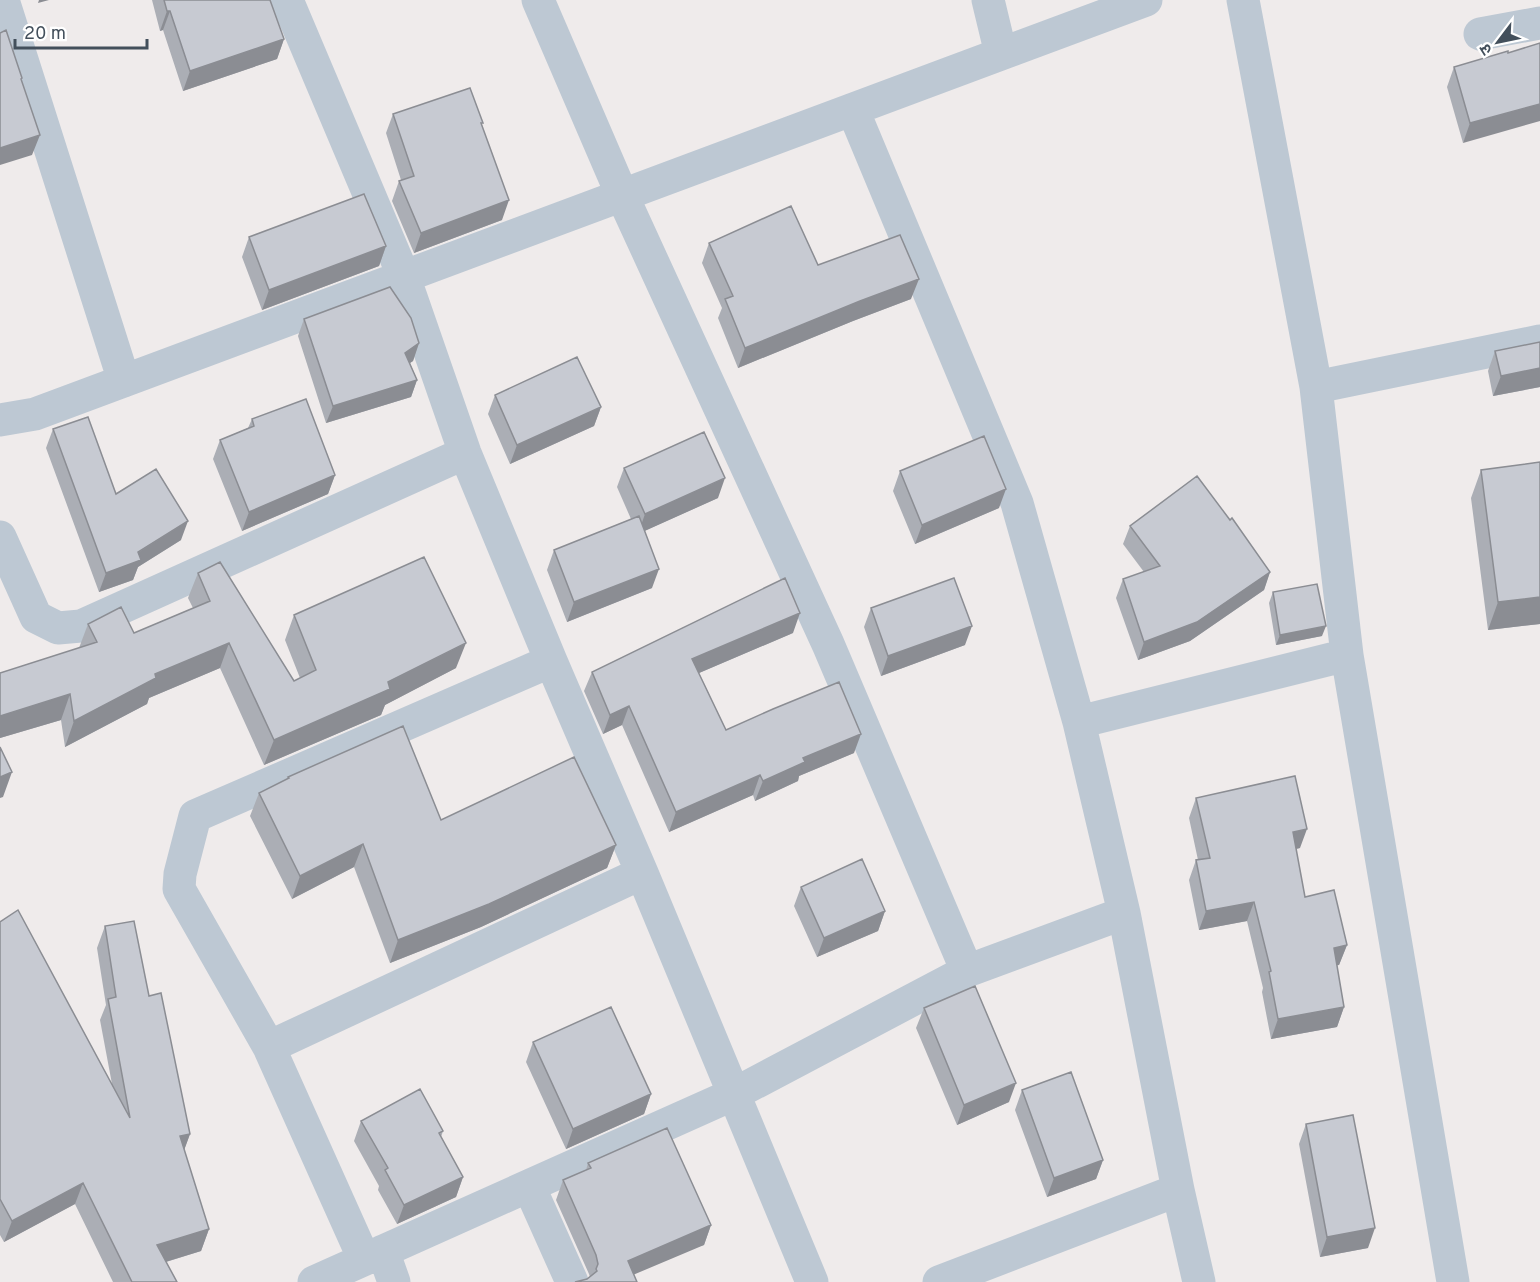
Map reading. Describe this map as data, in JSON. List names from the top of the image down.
{
  "scale_bar": "20 m",
  "north": "bottom left"
}
